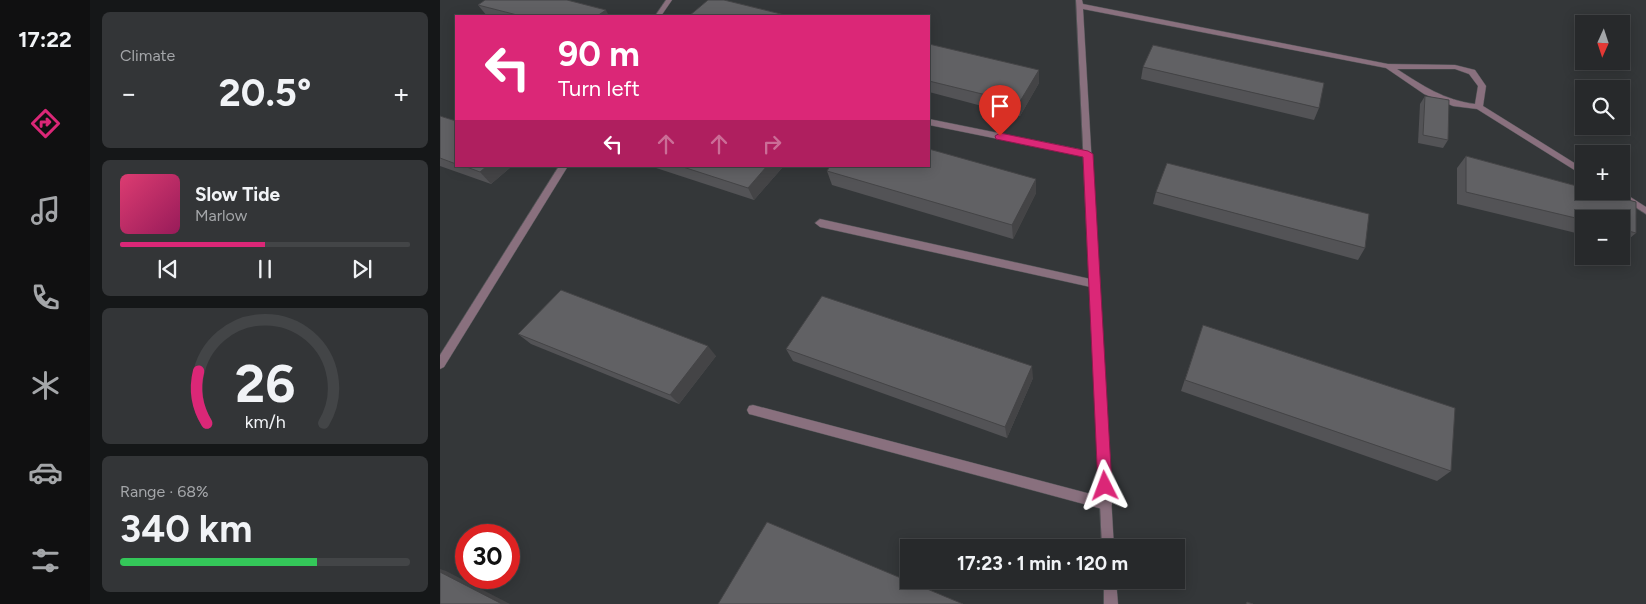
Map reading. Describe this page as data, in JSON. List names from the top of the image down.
{
  "north": "bottom",
  "page": {
    "tabs": "17:22",
    "tile": [
      "Climate",
      ["Range · 68%", "340 km"]
    ],
    "map_buttons": ["+", "−"],
    "turn": ["90 m", "Turn left"],
    "heat": ["−", "20.5°", "+"],
    "song": ["Slow Tide", "Marlow"],
    "limit": "30",
    "trip": "17:23 · 1 min · 120 m",
    "gauge": ["26", "km/h"]
  }
}
